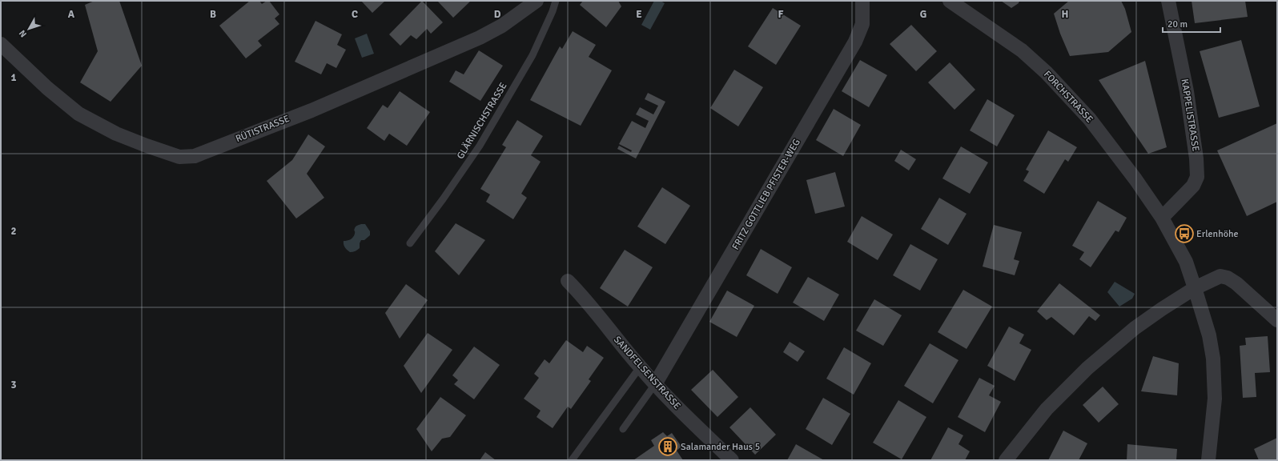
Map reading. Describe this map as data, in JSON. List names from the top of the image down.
{
  "streets": {
    "street": [
      "FORCHSTRASSE",
      "KAPPELISTRASSE",
      "RÜTISTRASSE",
      "FRITZ GOTTLIEB PFISTER-WEG",
      "SANDFELSENSTRASSE"
    ],
    "lane": ["GLÄRNISCHSTRASSE"]
  },
  "crossings": [
    ["FORCHSTRASSE", "KAPPELISTRASSE"],
    ["FRITZ GOTTLIEB PFISTER-WEG", "SANDFELSENSTRASSE"]
  ],
  "places": {
    "bus stop": ["Erlenhöhe"],
    "building": ["Salamander Haus 5"]
  },
  "scale_bar": "20 m",
  "north": "bottom left",
  "grid": {
    "columns": [
      "A",
      "B",
      "C",
      "D",
      "E",
      "F",
      "G",
      "H"
    ],
    "rows": ["1", "2", "3"]
  }
}
